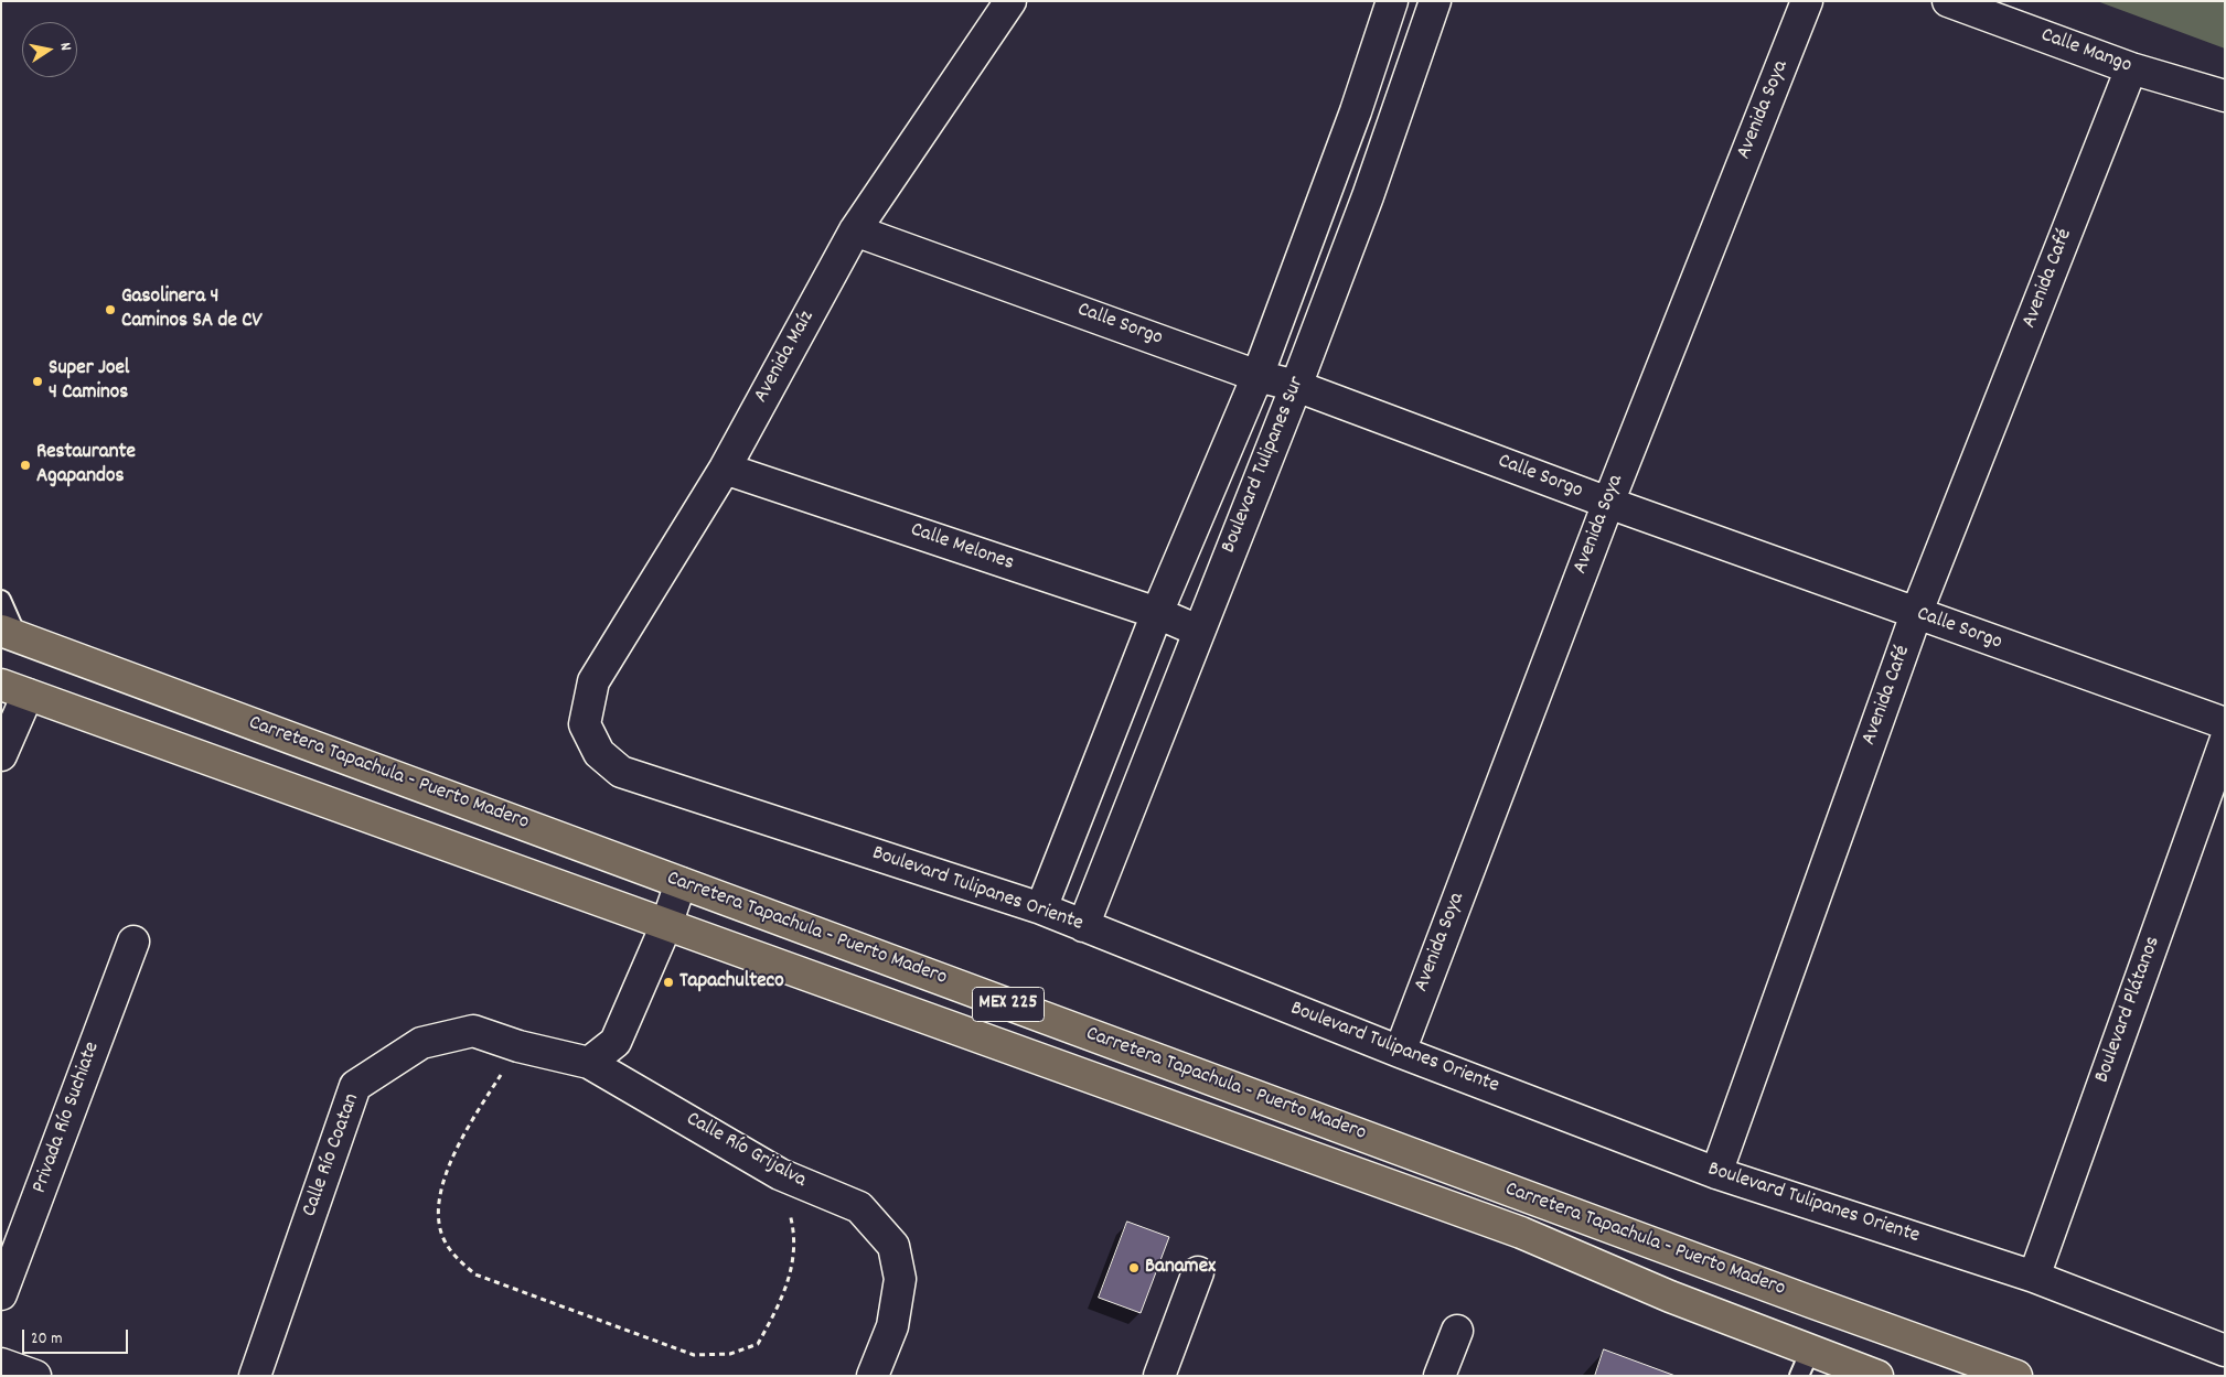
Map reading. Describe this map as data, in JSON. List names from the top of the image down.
{
  "streets": {
    "main road": ["Carretera Tapachula - Puerto Madero", "MEX 225"],
    "street": [
      "Calle Mango",
      "Avenida Soya",
      "Avenida Café",
      "Calle Sorgo",
      "Avenida Maíz",
      "Boulevard Tulipanes Sur",
      "Calle Melones",
      "Boulevard Tulipanes Oriente",
      "Boulevard Plátanos",
      "Privada Río Suchiate",
      "Calle Río Grijalva",
      "Calle Río Coatan"
    ]
  },
  "crossings": [
    ["Calle Mango", "Avenida Café"],
    ["Avenida Soya", "Calle Sorgo"],
    ["Avenida Soya", "Boulevard Tulipanes Oriente"],
    ["Avenida Café", "Calle Sorgo"],
    ["Avenida Café", "Boulevard Tulipanes Oriente"],
    ["Calle Sorgo", "Avenida Maíz"],
    ["Calle Sorgo", "Boulevard Tulipanes Sur"],
    ["Avenida Maíz", "Calle Melones"],
    ["Avenida Maíz", "Boulevard Tulipanes Oriente"],
    ["Boulevard Tulipanes Sur", "Calle Melones"],
    ["Boulevard Tulipanes Sur", "Boulevard Tulipanes Oriente"],
    ["Boulevard Tulipanes Oriente", "Boulevard Plátanos"],
    ["Calle Río Grijalva", "Calle Río Coatan"]
  ],
  "places": [
    "Gasolinera 4 Caminos SA de CV",
    "Super Joel 4 Caminos",
    "Restaurante Agapandos",
    "Tapachulteco",
    "Banamex"
  ],
  "scale_bar": "20 m",
  "north": "right"
}
